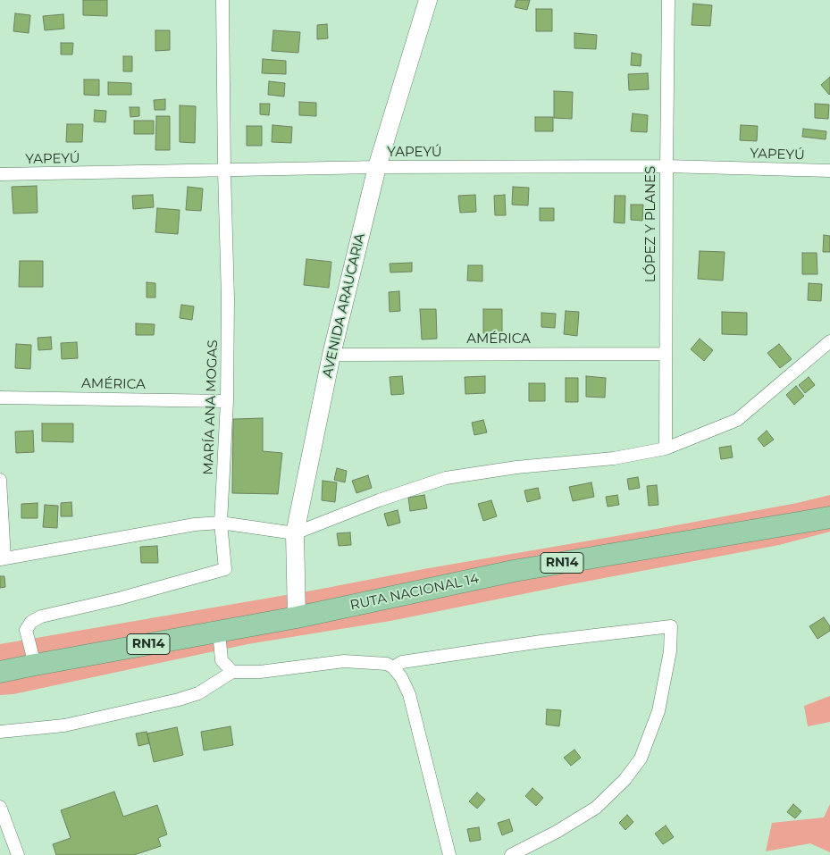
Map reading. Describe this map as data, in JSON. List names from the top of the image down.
{
  "streets": {
    "highway": ["RN14", "RUTA NACIONAL 14"],
    "main road": ["AVENIDA ARAUCARIA"],
    "street": [
      "YAPEYÚ",
      "LÓPEZ Y PLANES",
      "AMÉRICA",
      "MARÍA ANA MOGAS"
    ]
  },
  "crossings": [
    ["YAPEYÚ", "LÓPEZ Y PLANES"],
    ["YAPEYÚ", "AVENIDA ARAUCARIA"],
    ["YAPEYÚ", "MARÍA ANA MOGAS"],
    ["LÓPEZ Y PLANES", "AMÉRICA"],
    ["AVENIDA ARAUCARIA", "AMÉRICA"],
    ["AVENIDA ARAUCARIA", "RUTA NACIONAL 14"],
    ["AMÉRICA", "MARÍA ANA MOGAS"],
    ["MARÍA ANA MOGAS", "RUTA NACIONAL 14"]
  ]
}
